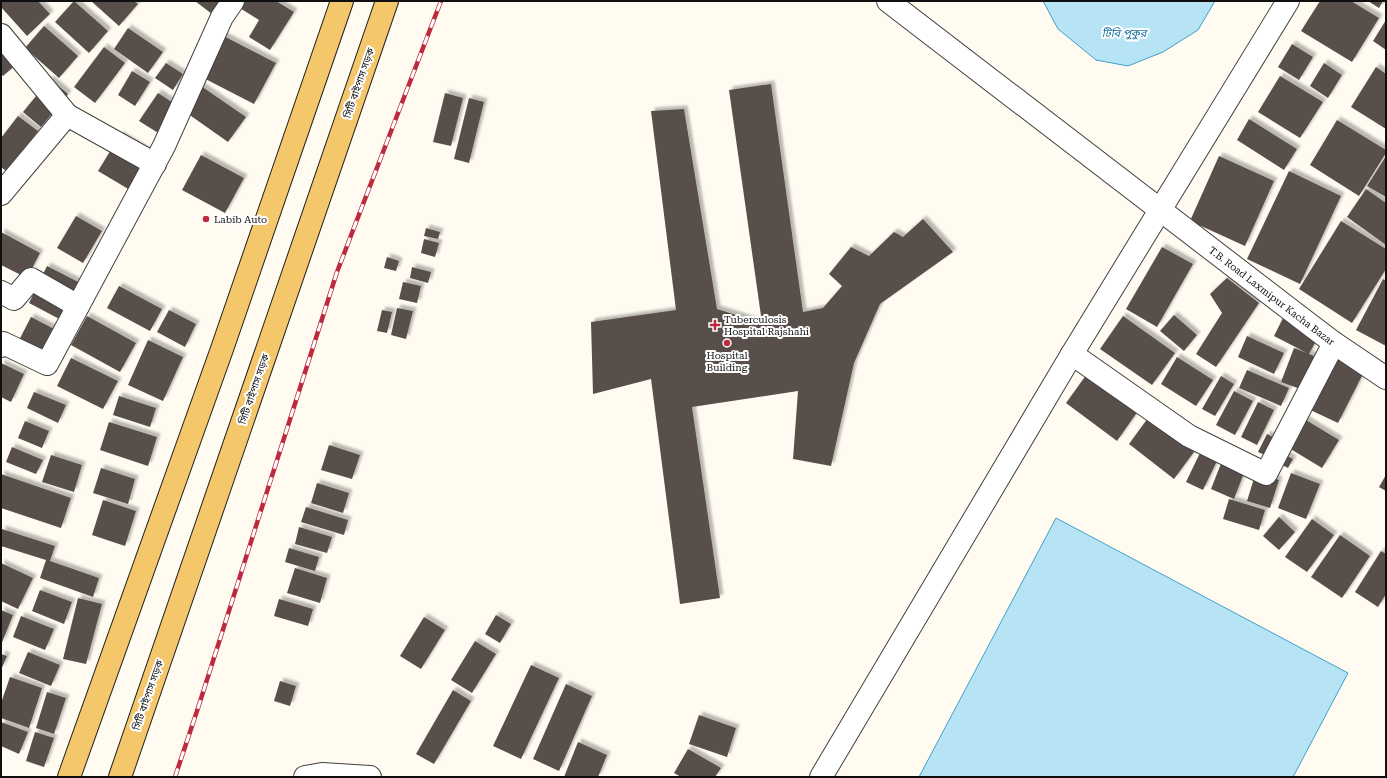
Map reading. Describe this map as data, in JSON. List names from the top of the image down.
{
  "streets": {
    "main road": ["সিটি বাইপাস সড়ক"],
    "street": ["T.B. Road Laxmipur Kacha Bazar"]
  },
  "water": ["টিবি পুকুর"],
  "places": {
    "other": ["Labib Auto", "Hospital Building"],
    "health": ["Tuberculosis Hospital Rajshahi"]
  }
}
